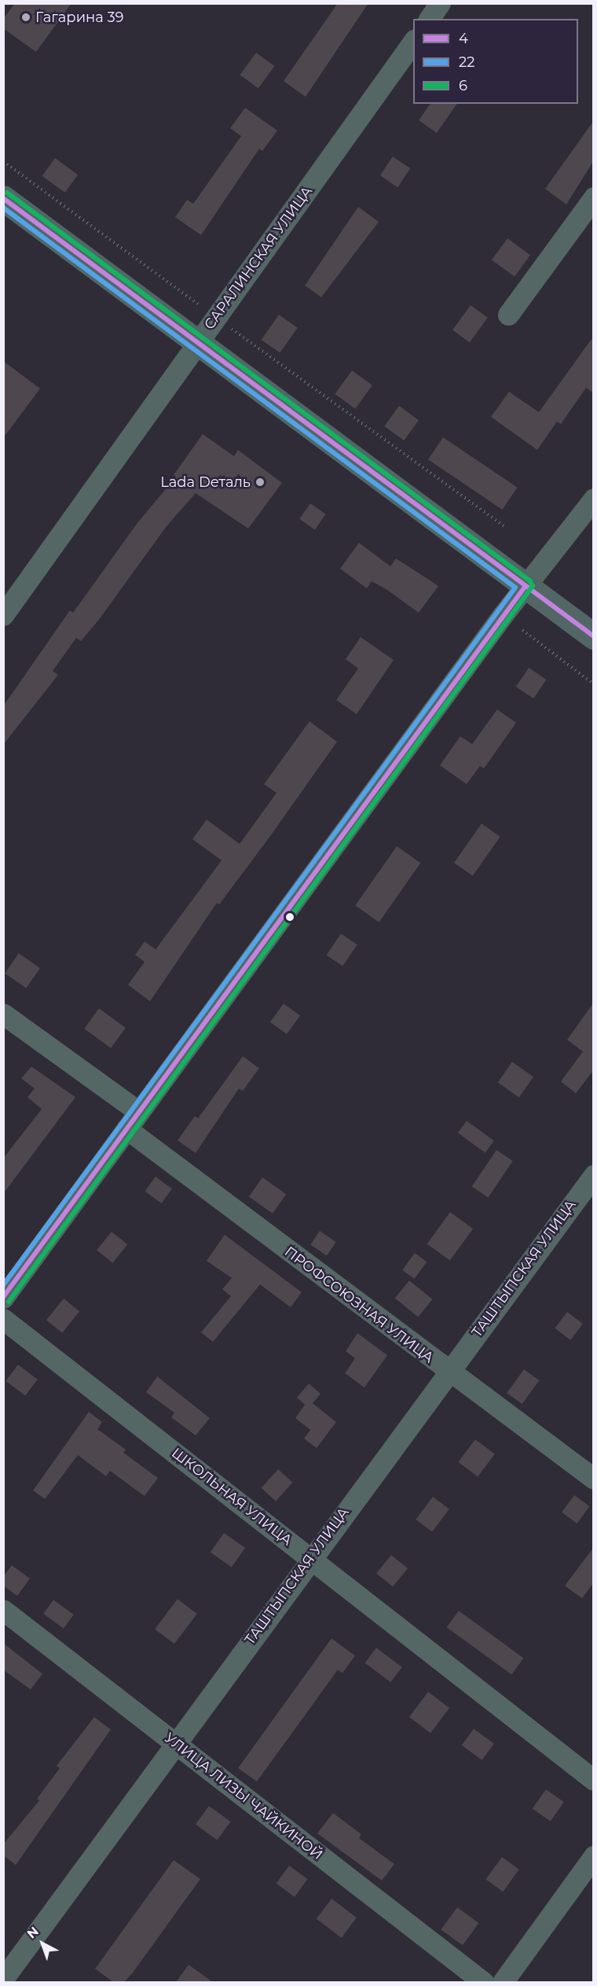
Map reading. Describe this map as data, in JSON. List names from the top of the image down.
{
  "streets": {
    "street": [
      "САРАЛИНСКАЯ УЛИЦА",
      "ТАШТЫПСКАЯ УЛИЦА",
      "ПРОФСОЮЗНАЯ УЛИЦА",
      "ШКОЛЬНАЯ УЛИЦА",
      "УЛИЦА ЛИЗЫ ЧАЙКИНОЙ"
    ]
  },
  "crossings": [
    ["ТАШТЫПСКАЯ УЛИЦА", "ПРОФСОЮЗНАЯ УЛИЦА"],
    ["ТАШТЫПСКАЯ УЛИЦА", "ШКОЛЬНАЯ УЛИЦА"],
    ["ТАШТЫПСКАЯ УЛИЦА", "УЛИЦА ЛИЗЫ ЧАЙКИНОЙ"]
  ],
  "places": ["Гагарина 39", "Lada Dеталь"],
  "lines": ["transit line 6", "transit line 4", "transit line 22"],
  "legend": ["4", "22", "6"],
  "north": "top left"
}
